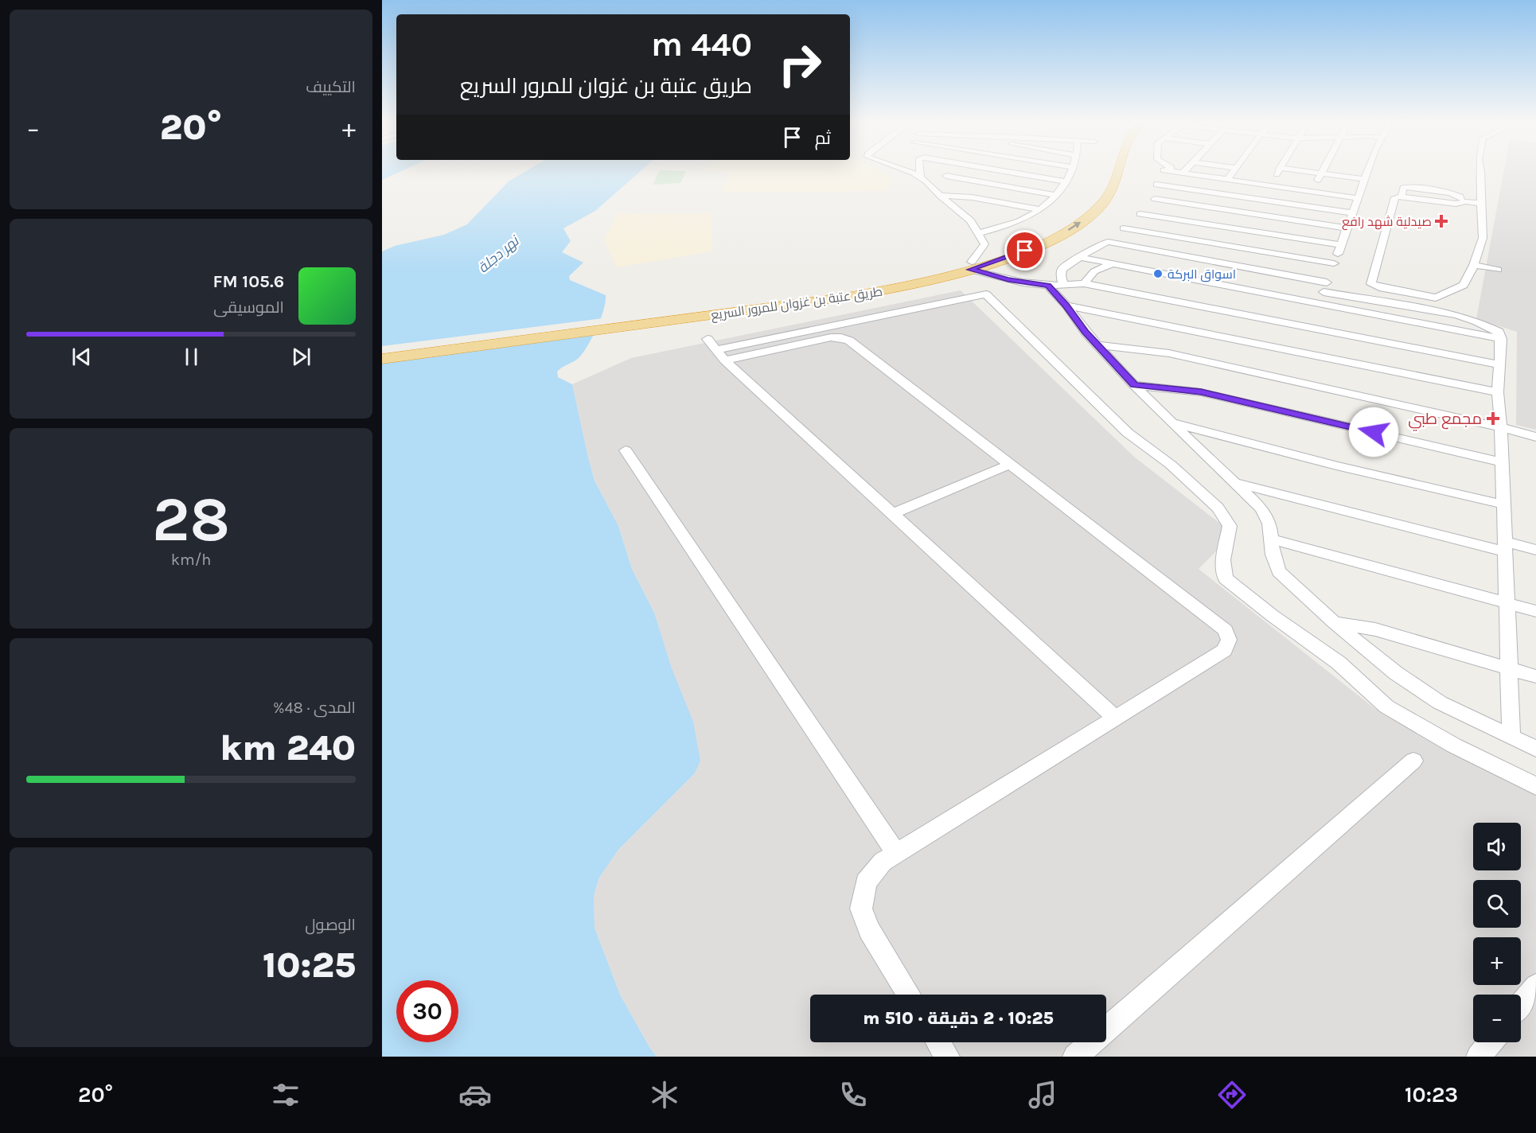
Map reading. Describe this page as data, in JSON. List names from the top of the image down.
{
  "streets": {
    "highway": ["طريق عتبة بن غزوان للمرور السريع"]
  },
  "water": ["نهر دجلة"],
  "places": {
    "health": ["صيدلية شهد رافع", "مجمع طبي"],
    "other": ["اسواق البركة"]
  },
  "page": {
    "tile": [
      "التكييف",
      ["28", "km/h"],
      ["المدى · 48%", "240 km"],
      ["الوصول", "10:25"]
    ],
    "turn": ["440 m", "طريق عتبة بن غزوان للمرور السريع"],
    "heat": ["−", "20°", "+"],
    "then": "ثم",
    "song": ["105.6 FM", "الموسيقى"],
    "map_buttons": ["+", "−"],
    "limit": "30",
    "trip": "10:25 · 2 دقيقة · 510 m",
    "tabs": ["10:23", "20°"]
  }
}
